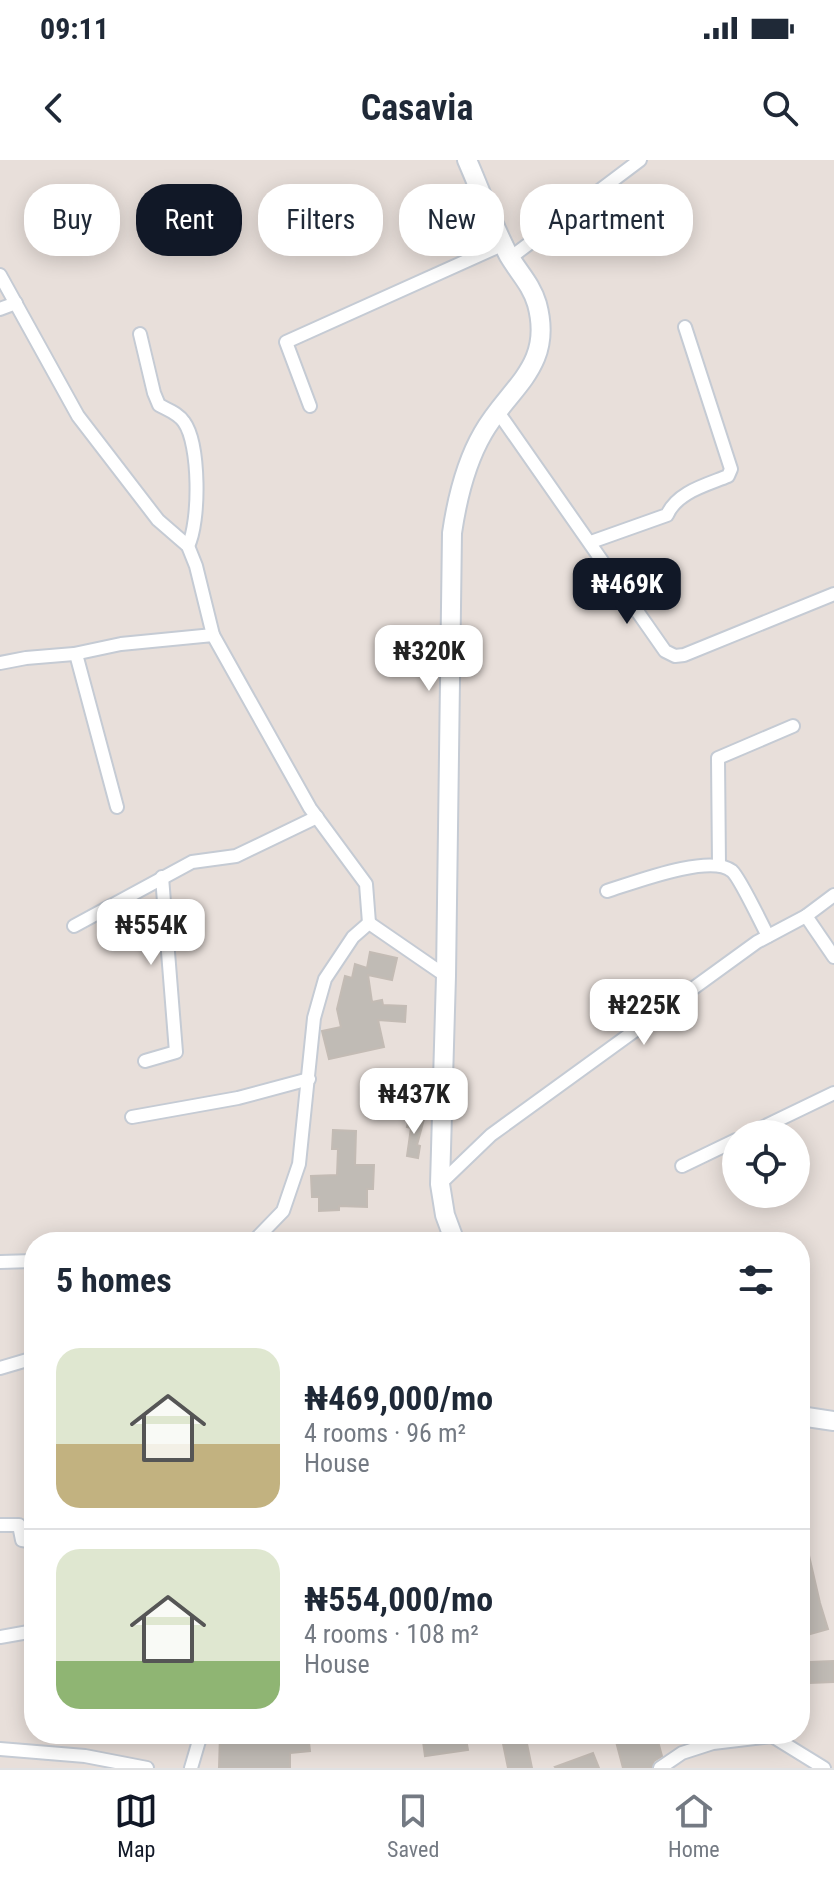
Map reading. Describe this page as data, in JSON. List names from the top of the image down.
{
  "page": {
    "status": "09:11",
    "header": "Casavia",
    "chip": [
      "Buy",
      "Rent",
      "Filters",
      "New",
      "Apartment"
    ],
    "price": [
      "₦469K",
      "₦320K",
      "₦554K",
      "₦225K",
      "₦437K"
    ],
    "heading": "5 homes",
    "list": [
      {
        "name": "₦469,000/mo",
        "note": "4 rooms · 96 m² · House"
      },
      {
        "name": "₦554,000/mo",
        "note": "4 rooms · 108 m² · House"
      }
    ],
    "tabs": ["Map", "Saved", "Home"]
  }
}
